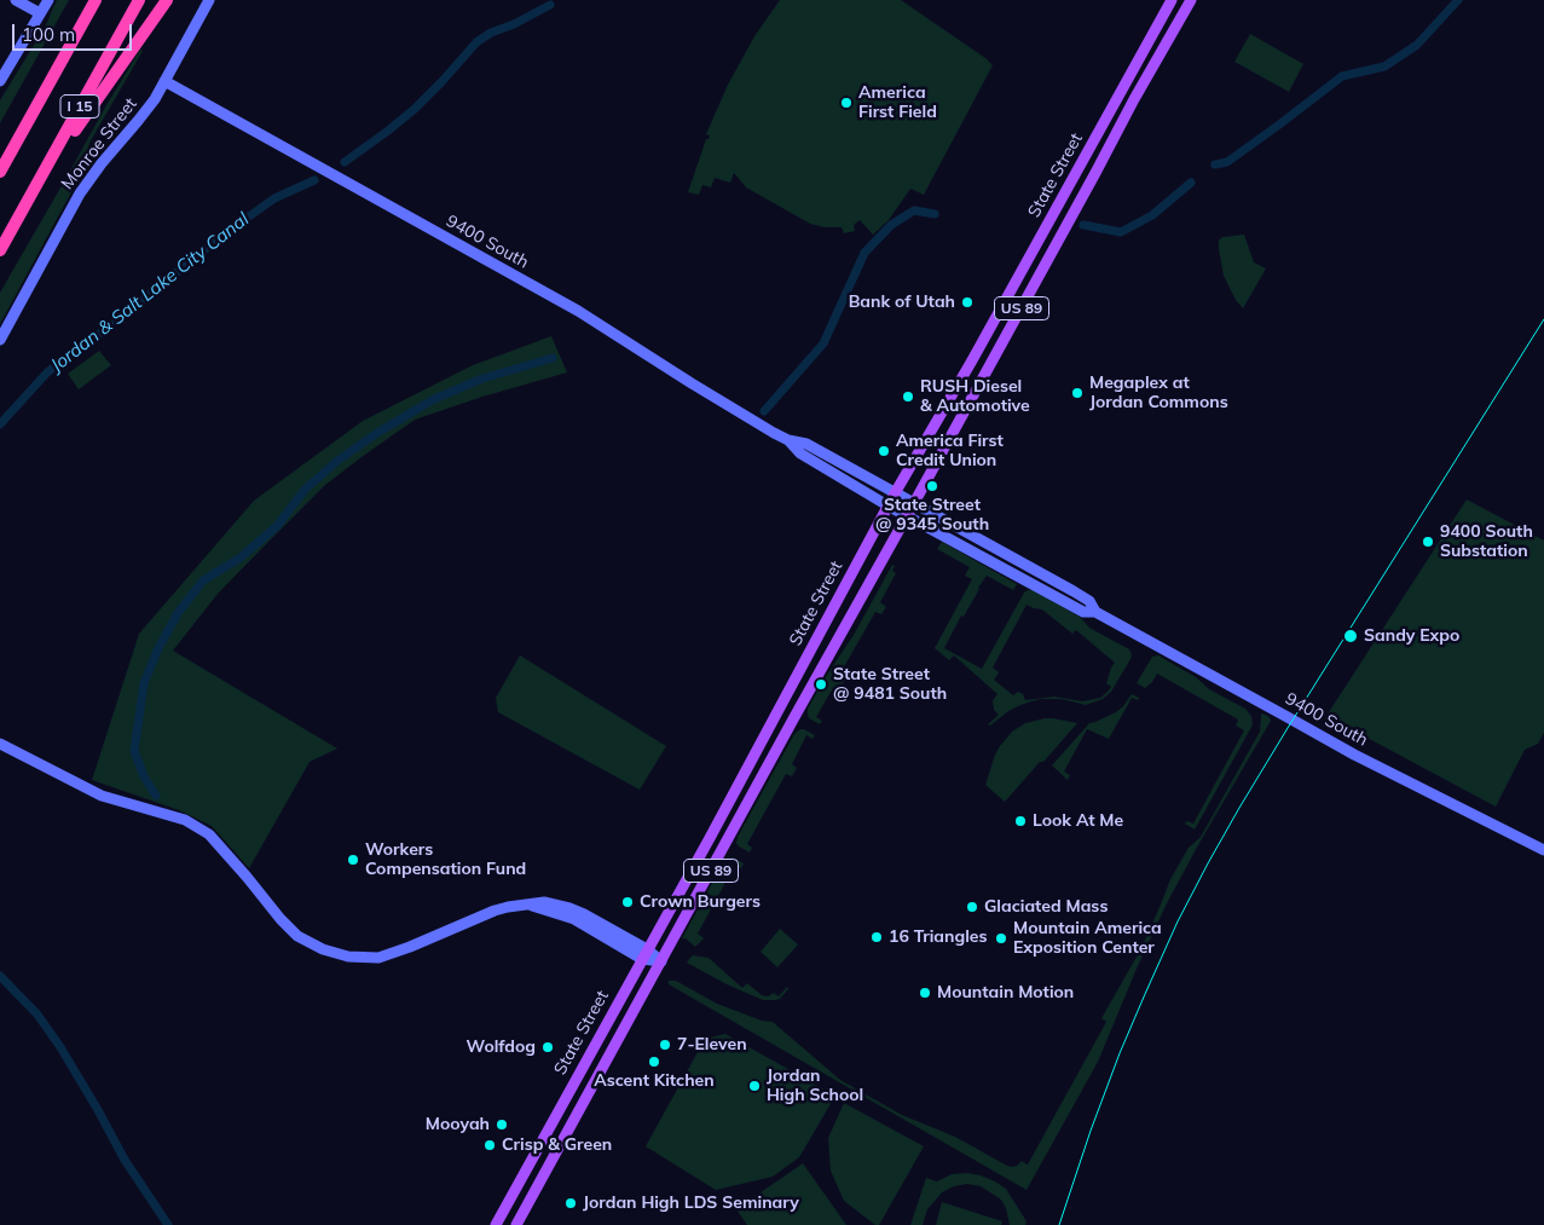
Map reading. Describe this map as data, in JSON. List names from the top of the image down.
{
  "streets": {
    "highway": ["I 15"],
    "main road": ["State Street", "US 89"],
    "street": ["Monroe Street", "9400 South"]
  },
  "crossings": [
    ["Monroe Street", "9400 South"],
    ["State Street", "9400 South"]
  ],
  "water": ["Jordan & Salt Lake City Canal"],
  "places": [
    "America First Field",
    "Bank of Utah",
    "Megaplex at Jordan Commons",
    "RUSH Diesel & Automotive",
    "America First Credit Union",
    "State Street @ 9345 South",
    "9400 South Substation",
    "Sandy Expo",
    "State Street @ 9481 South",
    "Look At Me",
    "Workers Compensation Fund",
    "Crown Burgers",
    "Glaciated Mass",
    "16 Triangles",
    "Mountain America Exposition Center",
    "Mountain Motion",
    "7-Eleven",
    "Wolfdog",
    "Ascent Kitchen",
    "Jordan High School",
    "Mooyah",
    "Crisp & Green",
    "Jordan High LDS Seminary"
  ],
  "scale_bar": "100 m"
}
